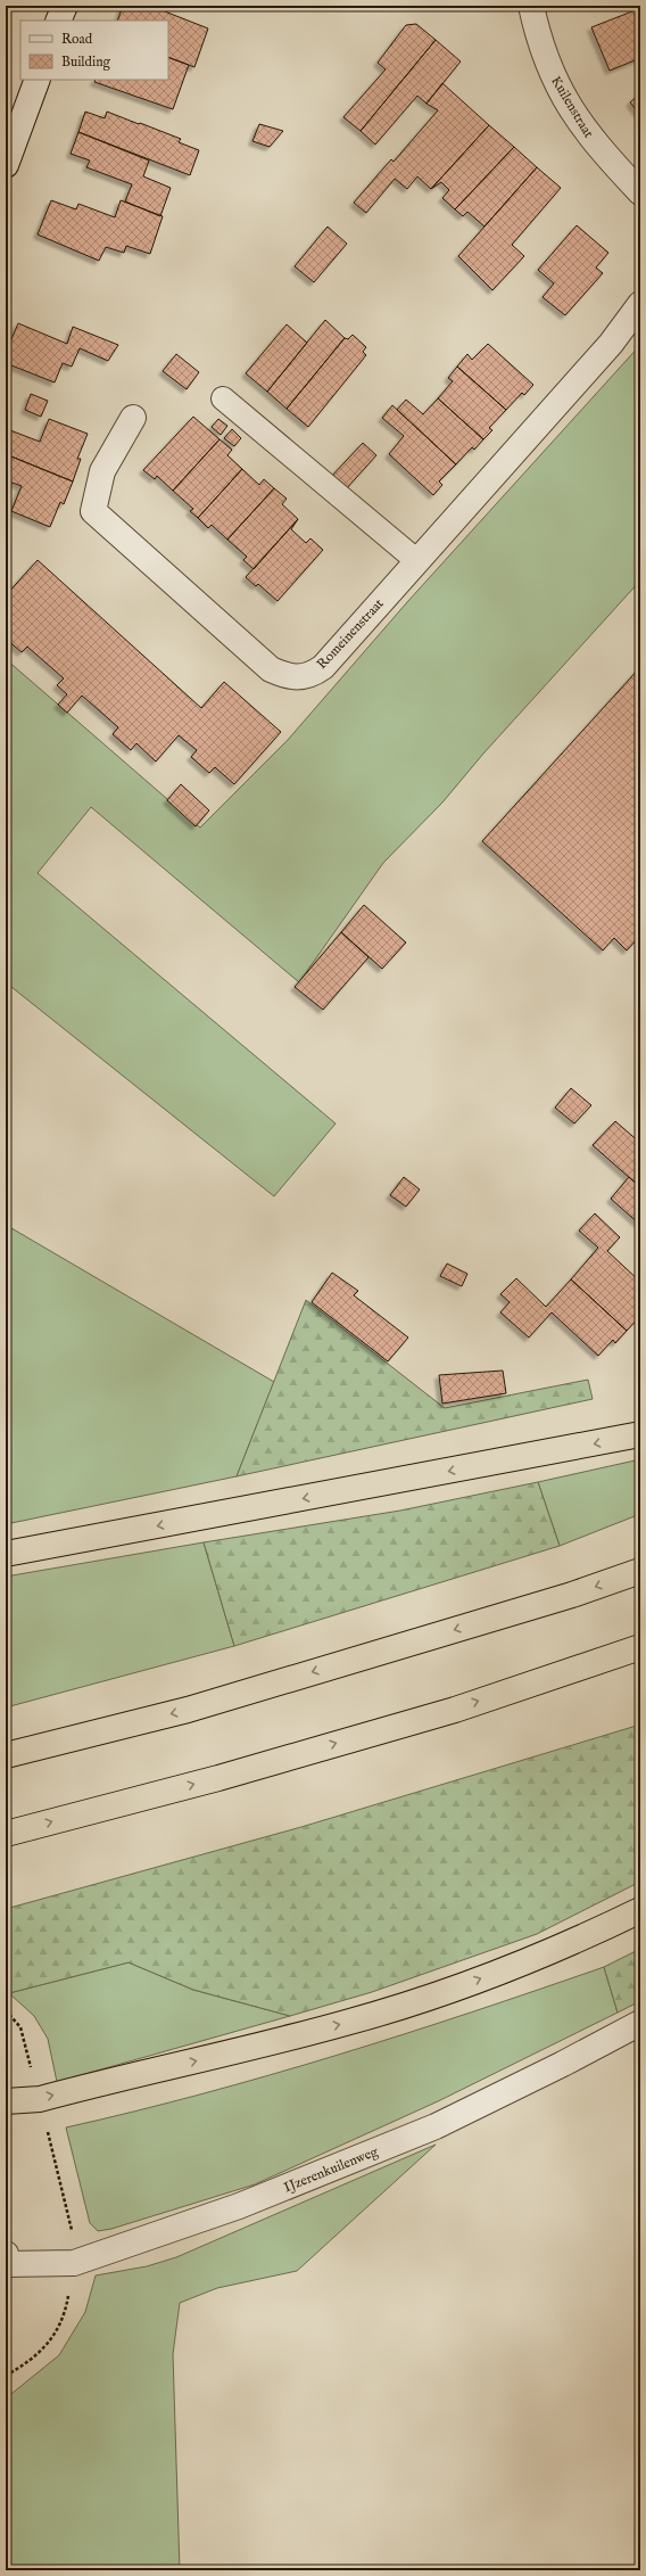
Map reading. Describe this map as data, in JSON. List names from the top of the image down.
{
  "streets": {
    "street": ["Kuilenstraat", "Romeinenstraat", "IJzerenkuilenweg"]
  },
  "legend": ["Road", "Building"]
}
